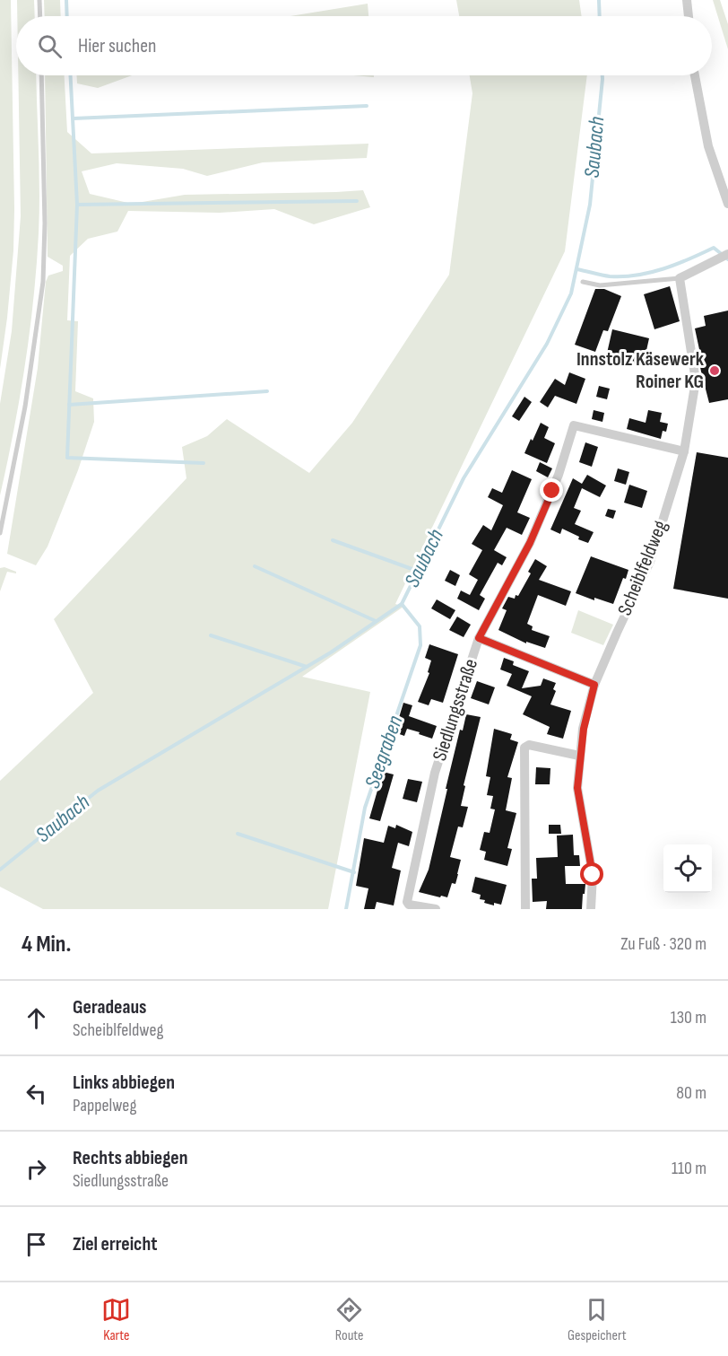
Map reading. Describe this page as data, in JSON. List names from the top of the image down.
{
  "streets": {
    "street": ["Scheiblfeldweg", "Siedlungsstraße"]
  },
  "crossings": [
    ["Scheiblfeldweg", "Siedlungsstraße"]
  ],
  "water": ["Saubach", "Seegraben"],
  "places": ["Innstolz Käsewerk Roiner KG"],
  "page": {
    "search": "Hier suchen",
    "heading": ["4 Min.", "Zu Fuß · 320 m"],
    "list": [
      ["Geradeaus", "Scheiblfeldweg", "130 m"],
      ["Links abbiegen", "Pappelweg", "80 m"],
      ["Rechts abbiegen", "Siedlungsstraße", "110 m"],
      "Ziel erreicht"
    ],
    "nav": ["Karte", "Route", "Gespeichert"]
  }
}
